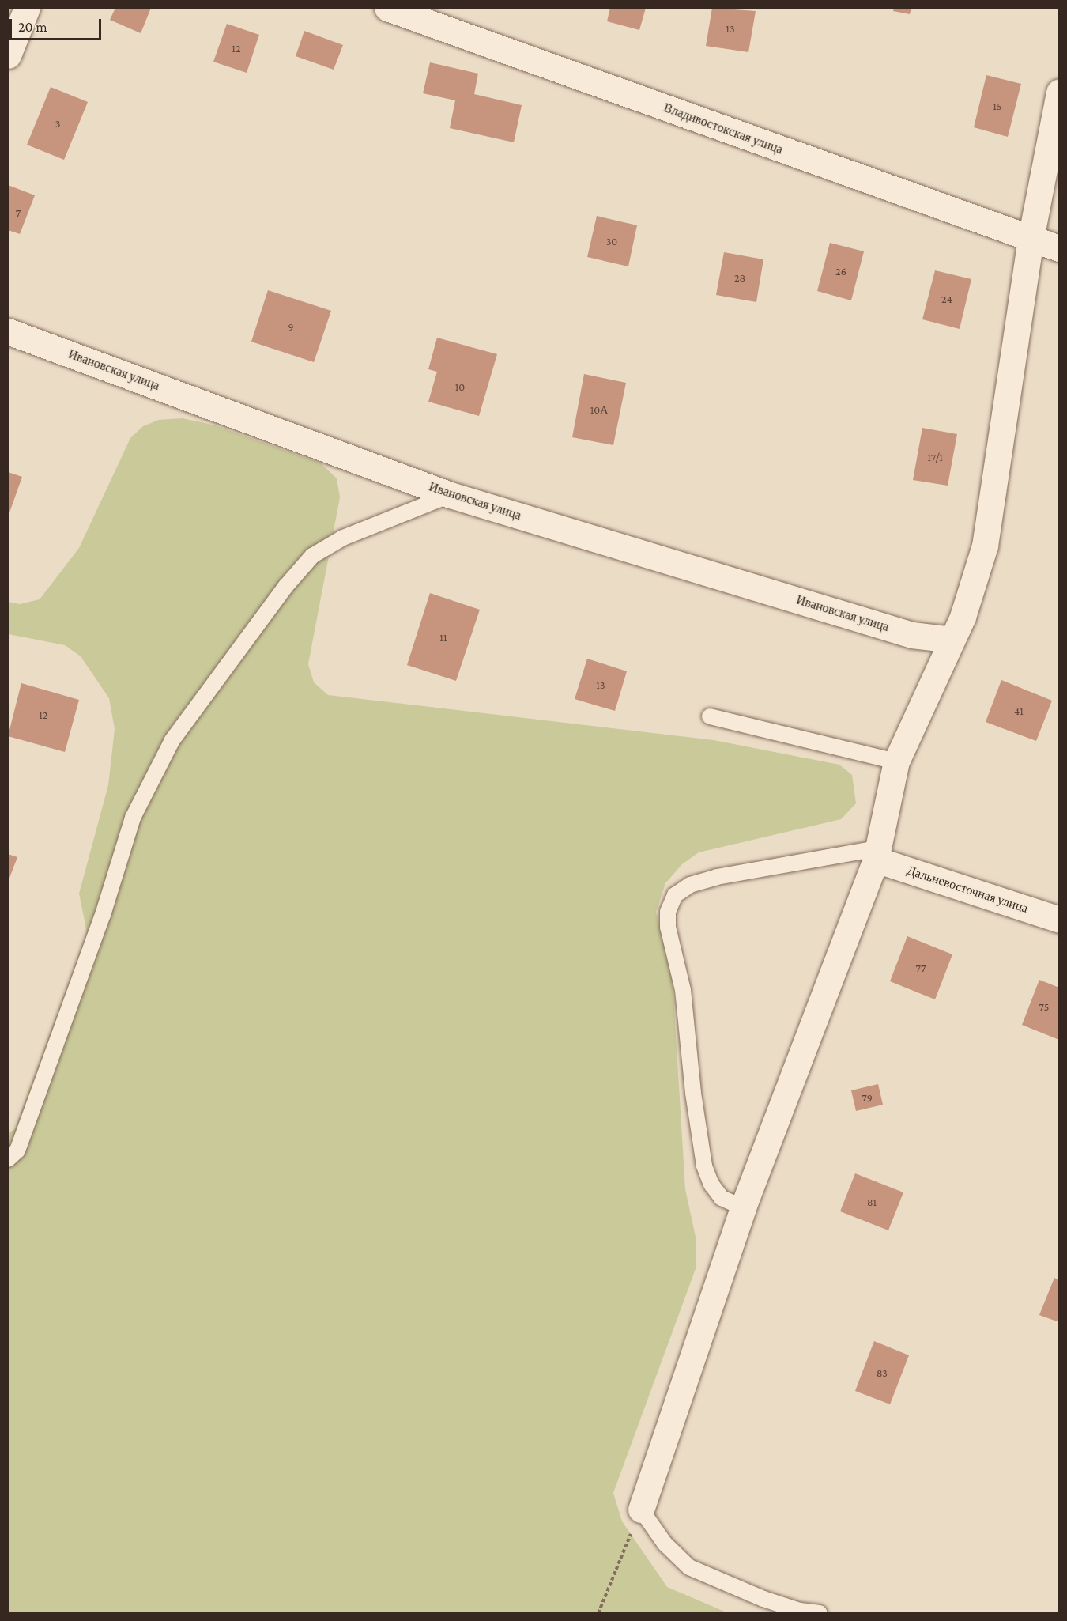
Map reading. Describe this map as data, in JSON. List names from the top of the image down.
{
  "streets": {
    "street": ["Владивостокская улица", "Ивановская улица", "Дальневосточная улица"]
  },
  "house_numbers": [
    "13",
    "12",
    "15",
    "3",
    "7",
    "30",
    "26",
    "28",
    "24",
    "9",
    "10",
    "10А",
    "17/1",
    "11",
    "13",
    "41",
    "12",
    "77",
    "75",
    "79",
    "81",
    "83"
  ],
  "scale_bar": "20 m"
}
